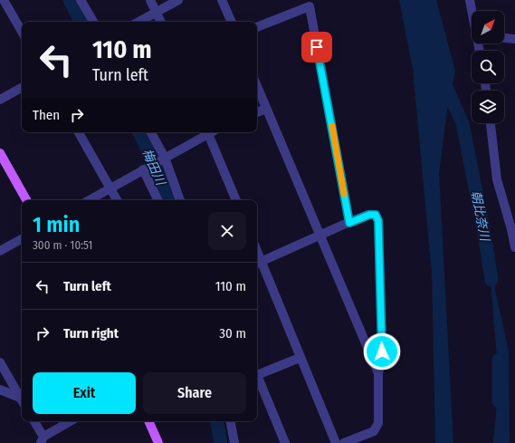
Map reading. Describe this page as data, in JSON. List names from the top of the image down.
{
  "water": ["梅田川", "朝比奈川"],
  "north": "top right",
  "page": {
    "turn": ["110 m", "Turn left"],
    "then": "Then",
    "heading": ["1 min", "300 m · 10:51"],
    "list": [
      {
        "name": "Turn left",
        "value": "110 m"
      },
      {
        "name": "Turn right",
        "value": "30 m"
      }
    ],
    "buttons": ["Exit", "Share"]
  }
}
